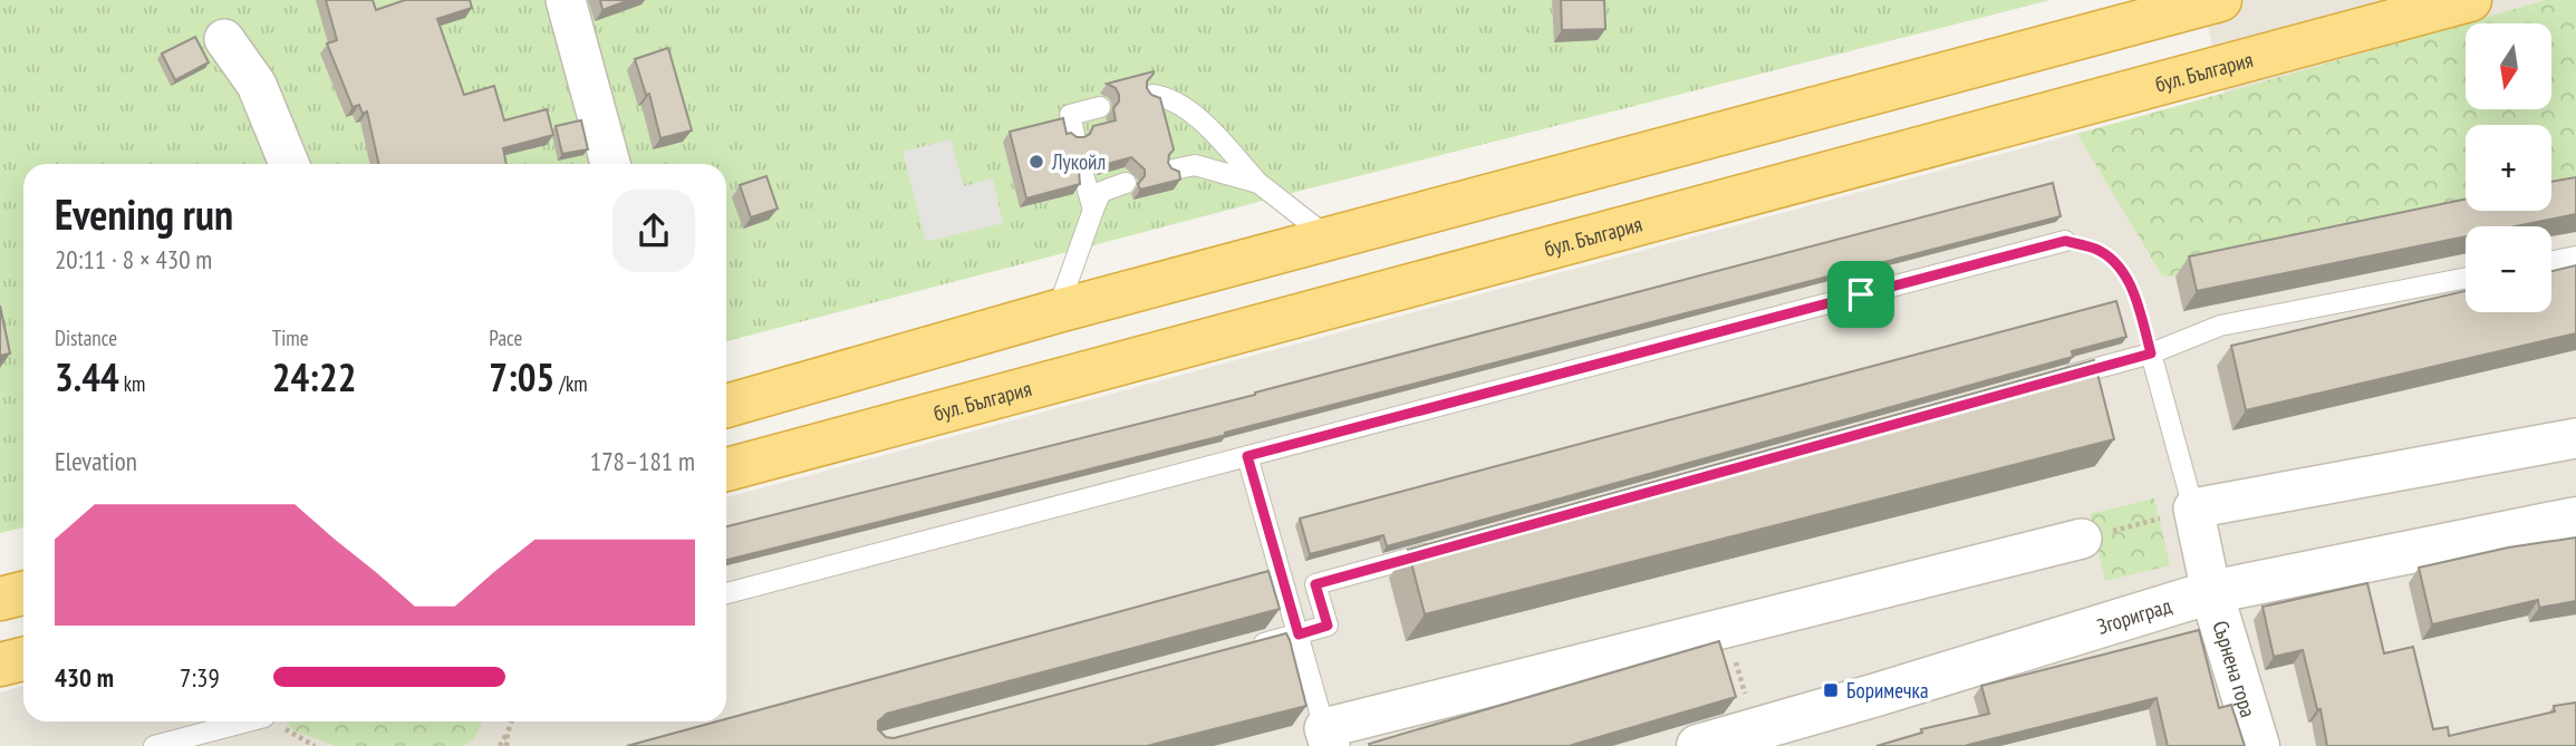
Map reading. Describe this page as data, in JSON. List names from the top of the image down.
{
  "streets": {
    "highway": ["бул. България"],
    "street": ["Згориград", "Сърнена гора"]
  },
  "crossings": [
    ["Згориград", "Сърнена гора"]
  ],
  "places": {
    "other": ["Лукойл"],
    "transit": ["Боримечка"]
  },
  "north": "bottom",
  "page": {
    "map_buttons": ["+", "−"],
    "heading": ["Evening run", "20:11 · 8 × 430 m"],
    "stats": [
      ["Distance", "3.44 km"],
      ["Time", "24:22"],
      ["Pace", "7:05 /km"]
    ],
    "chart": ["Elevation", "178–181 m"],
    "list": [
      {
        "name": "430 m",
        "note": "7:39"
      }
    ]
  }
}
